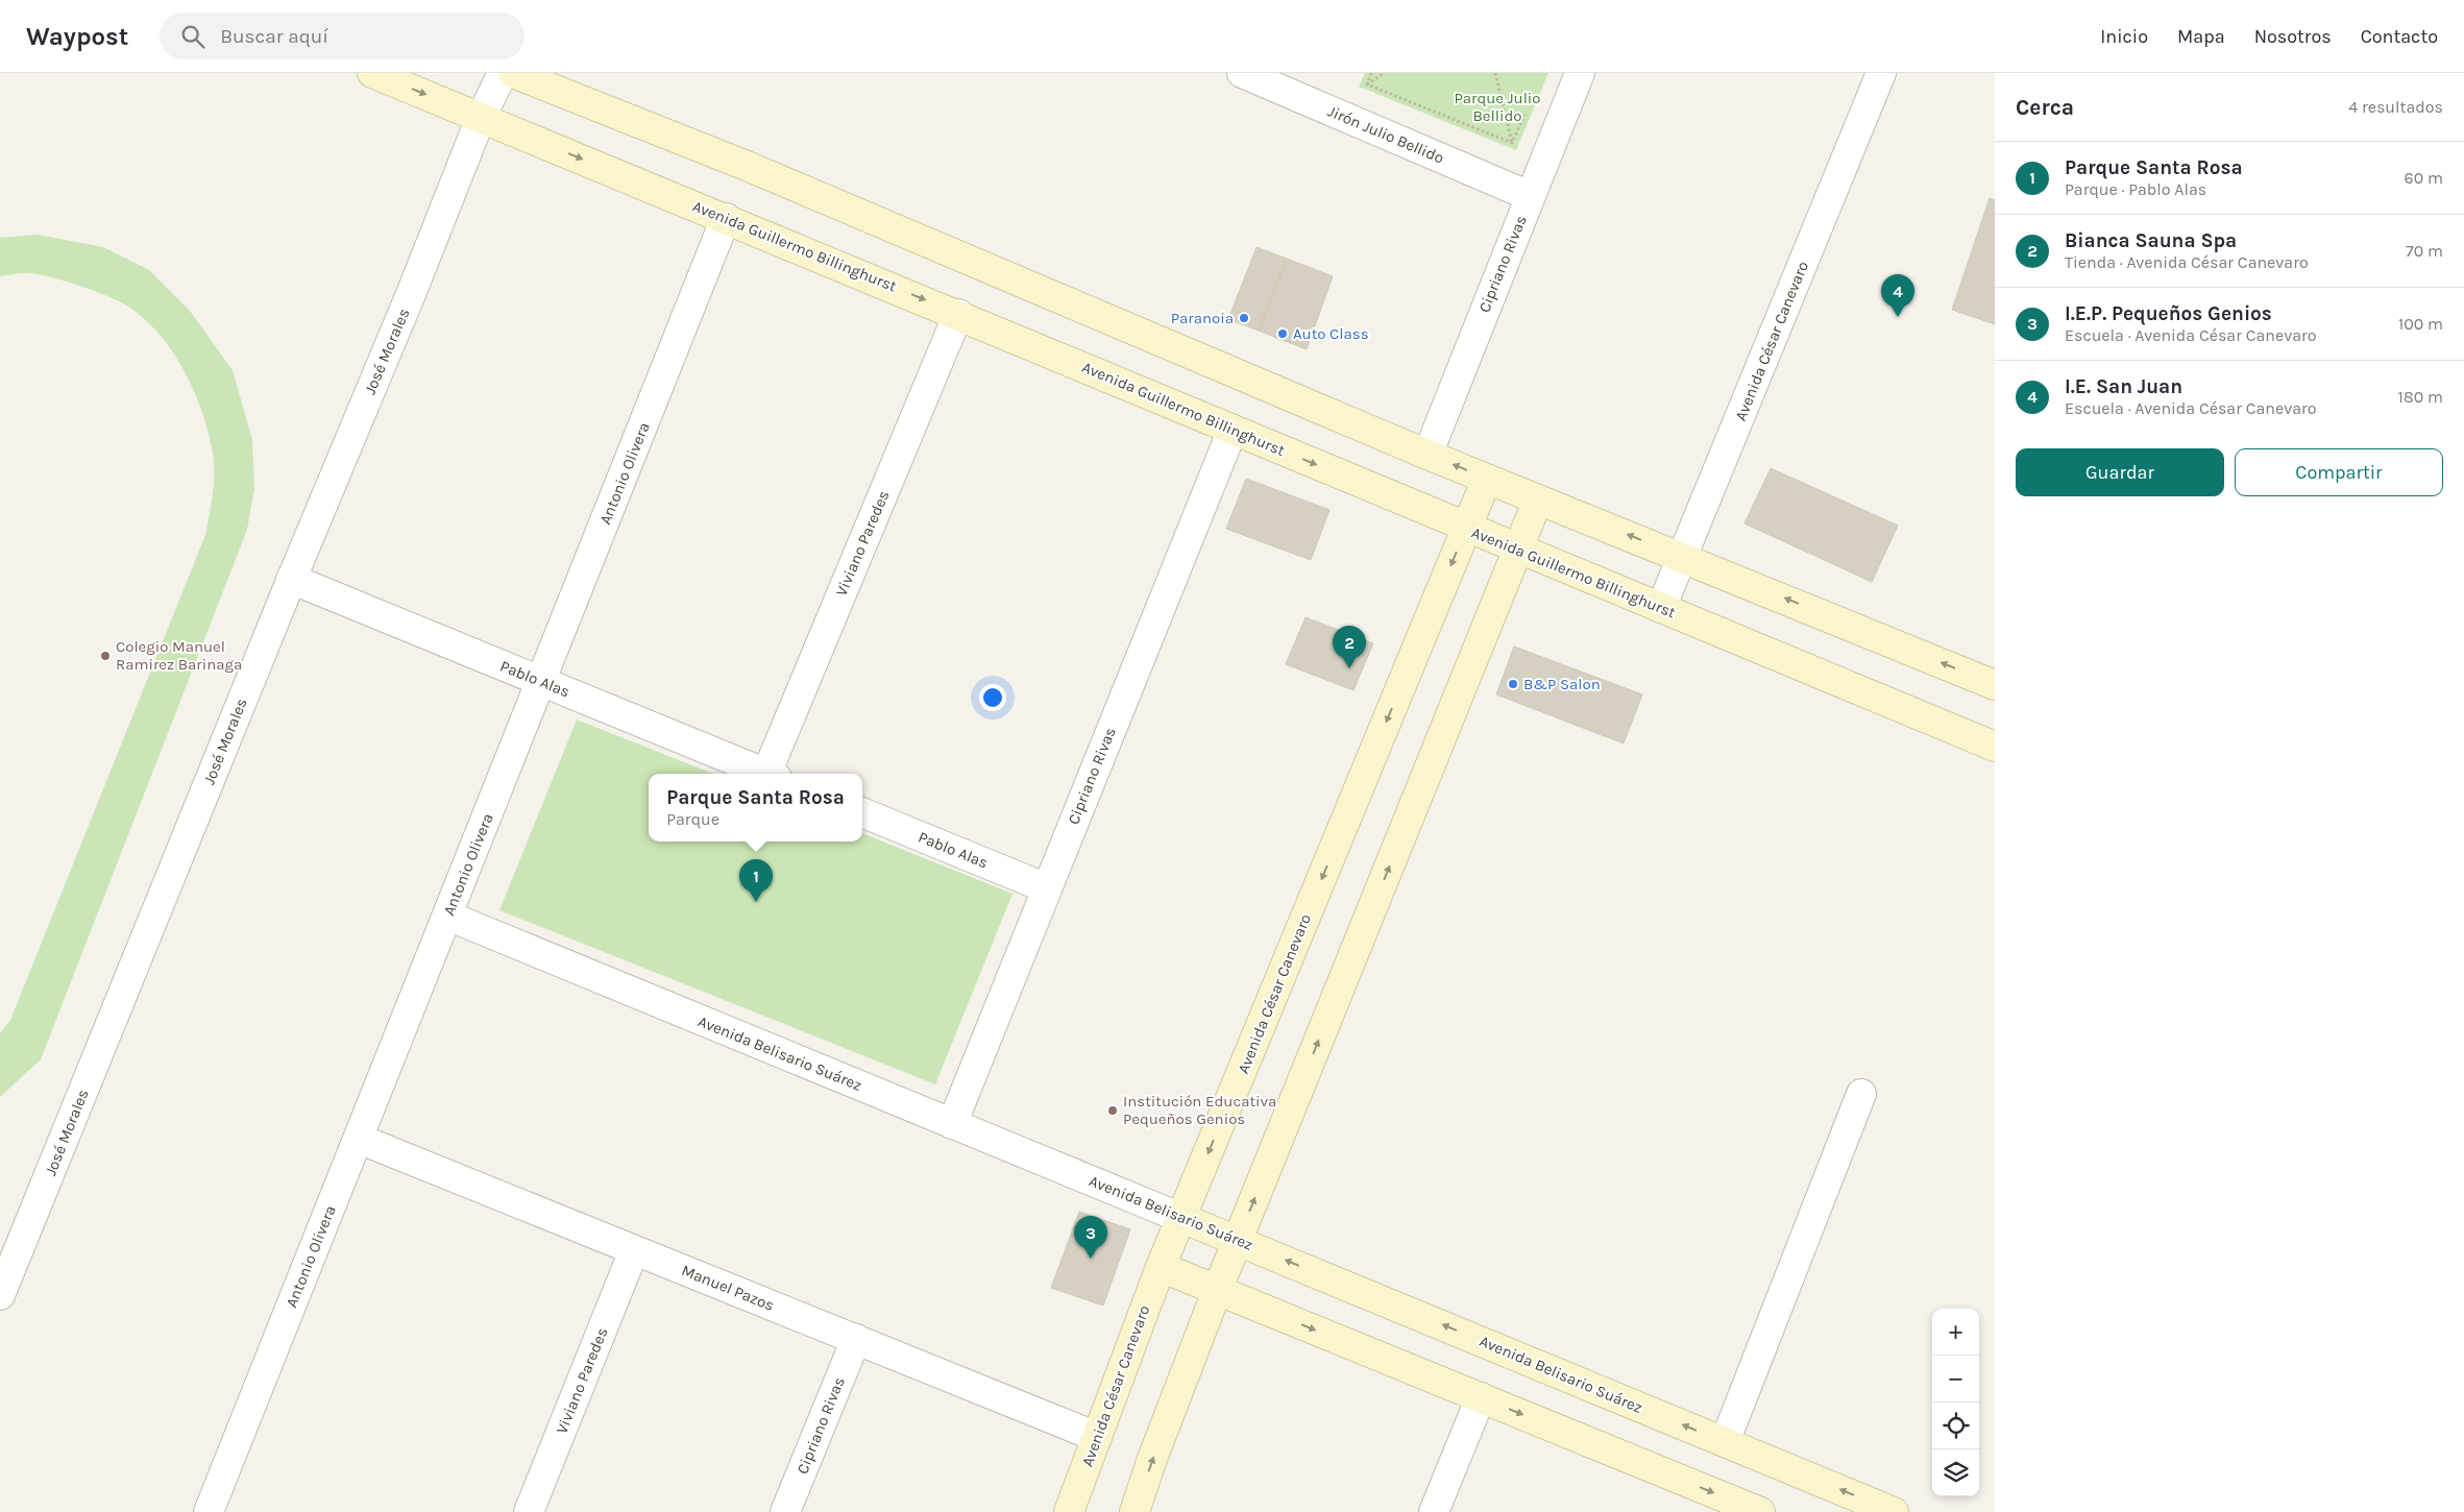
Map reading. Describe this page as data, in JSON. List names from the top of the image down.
{
  "streets": {
    "main road": ["Avenida Guillermo Billinghurst", "Avenida César Canevaro", "Avenida Belisario Suárez"],
    "street": [
      "Jirón Julio Bellido",
      "Cipriano Rivas",
      "José Morales",
      "Antonio Olivera",
      "Viviano Paredes",
      "Pablo Alas",
      "Manuel Pazos"
    ]
  },
  "crossings": [
    ["Jirón Julio Bellido", "Cipriano Rivas"],
    ["Avenida Guillermo Billinghurst", "Cipriano Rivas"],
    ["Avenida Guillermo Billinghurst", "Avenida César Canevaro"],
    ["Avenida Guillermo Billinghurst", "José Morales"],
    ["Avenida Guillermo Billinghurst", "Antonio Olivera"],
    ["Avenida Guillermo Billinghurst", "Viviano Paredes"],
    ["Cipriano Rivas", "Pablo Alas"],
    ["Cipriano Rivas", "Avenida Belisario Suárez"],
    ["Cipriano Rivas", "Manuel Pazos"],
    ["Avenida César Canevaro", "Avenida Belisario Suárez"],
    ["Avenida César Canevaro", "Manuel Pazos"],
    ["José Morales", "Pablo Alas"],
    ["Antonio Olivera", "Pablo Alas"],
    ["Antonio Olivera", "Avenida Belisario Suárez"],
    ["Antonio Olivera", "Manuel Pazos"],
    ["Viviano Paredes", "Manuel Pazos"]
  ],
  "one_way": ["Avenida César Canevaro", "Avenida Belisario Suárez"],
  "parks": ["Parque Julio Bellido"],
  "places": [
    "Paranoia",
    "Auto Class",
    "Colegio Manuel Ramirez Barinaga",
    "B&P Salon",
    "Institución Educativa Pequeños Genios"
  ],
  "page": {
    "header": "Waypost",
    "search": "Buscar aquí",
    "nav": [
      "Inicio",
      "Mapa",
      "Nosotros",
      "Contacto"
    ],
    "heading": ["Cerca", "4 resultados"],
    "list": [
      {
        "mark": "1",
        "name": "Parque Santa Rosa",
        "note": "Parque · Pablo Alas",
        "value": "60 m"
      },
      {
        "mark": "2",
        "name": "Bianca Sauna Spa",
        "note": "Tienda · Avenida César Canevaro",
        "value": "70 m"
      },
      {
        "mark": "3",
        "name": "I.E.P. Pequeños Genios",
        "note": "Escuela · Avenida César Canevaro",
        "value": "100 m"
      },
      {
        "mark": "4",
        "name": "I.E. San Juan",
        "note": "Escuela · Avenida César Canevaro",
        "value": "180 m"
      }
    ],
    "pins": [
      "4",
      "2",
      "1",
      "3"
    ],
    "buttons": ["Guardar", "Compartir"],
    "popup": ["Parque Santa Rosa", "Parque"],
    "map_buttons": ["+", "−"]
  }
}
